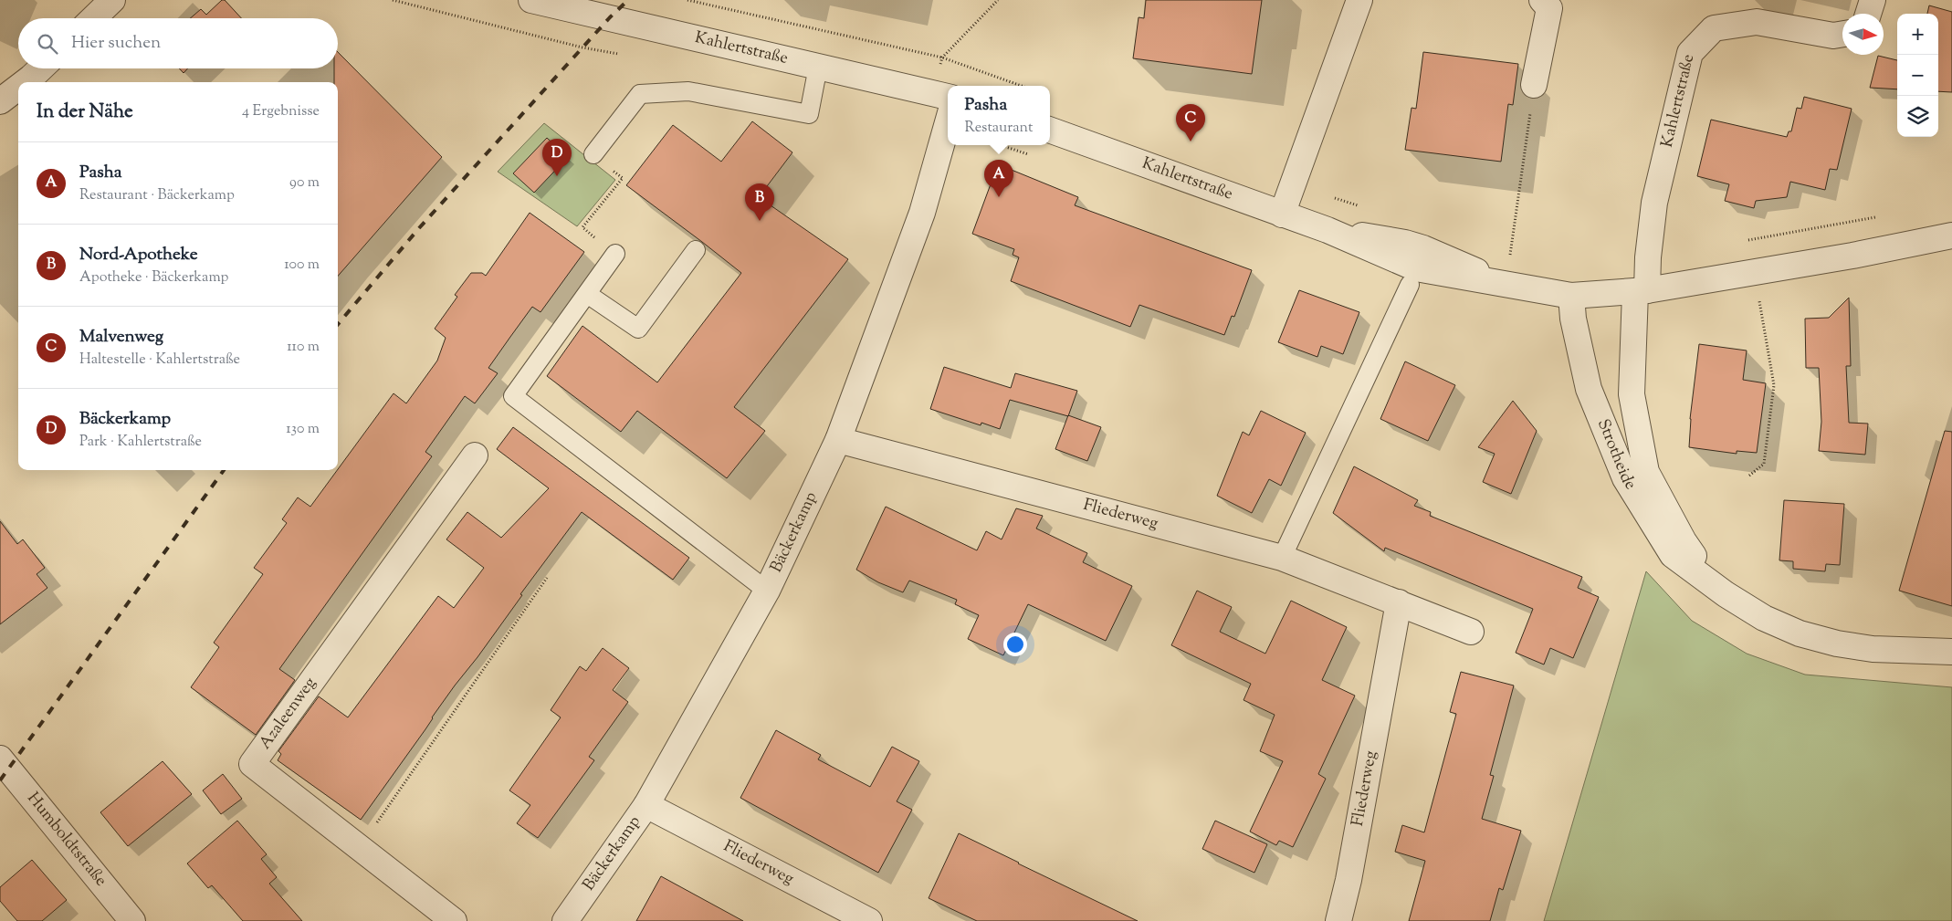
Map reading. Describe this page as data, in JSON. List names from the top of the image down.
{
  "streets": {
    "street": [
      "Kahlertstraße",
      "Strotheide",
      "Fliederweg",
      "Bäckerkamp",
      "Azaleenweg",
      "Humboldtstraße"
    ]
  },
  "crossings": [
    ["Kahlertstraße", "Strotheide"],
    ["Fliederweg", "Bäckerkamp"]
  ],
  "north": "right",
  "page": {
    "map_buttons": ["+", "−"],
    "search": "Hier suchen",
    "heading": ["In der Nähe", "4 Ergebnisse"],
    "popup": ["Pasha", "Restaurant"],
    "pins": [
      "C",
      "D",
      "A",
      "B"
    ],
    "list": [
      {
        "mark": "A",
        "name": "Pasha",
        "note": "Restaurant · Bäckerkamp",
        "value": "90 m"
      },
      {
        "mark": "B",
        "name": "Nord-Apotheke",
        "note": "Apotheke · Bäckerkamp",
        "value": "100 m"
      },
      {
        "mark": "C",
        "name": "Malvenweg",
        "note": "Haltestelle · Kahlertstraße",
        "value": "110 m"
      },
      {
        "mark": "D",
        "name": "Bäckerkamp",
        "note": "Park · Kahlertstraße",
        "value": "130 m"
      }
    ]
  }
}
